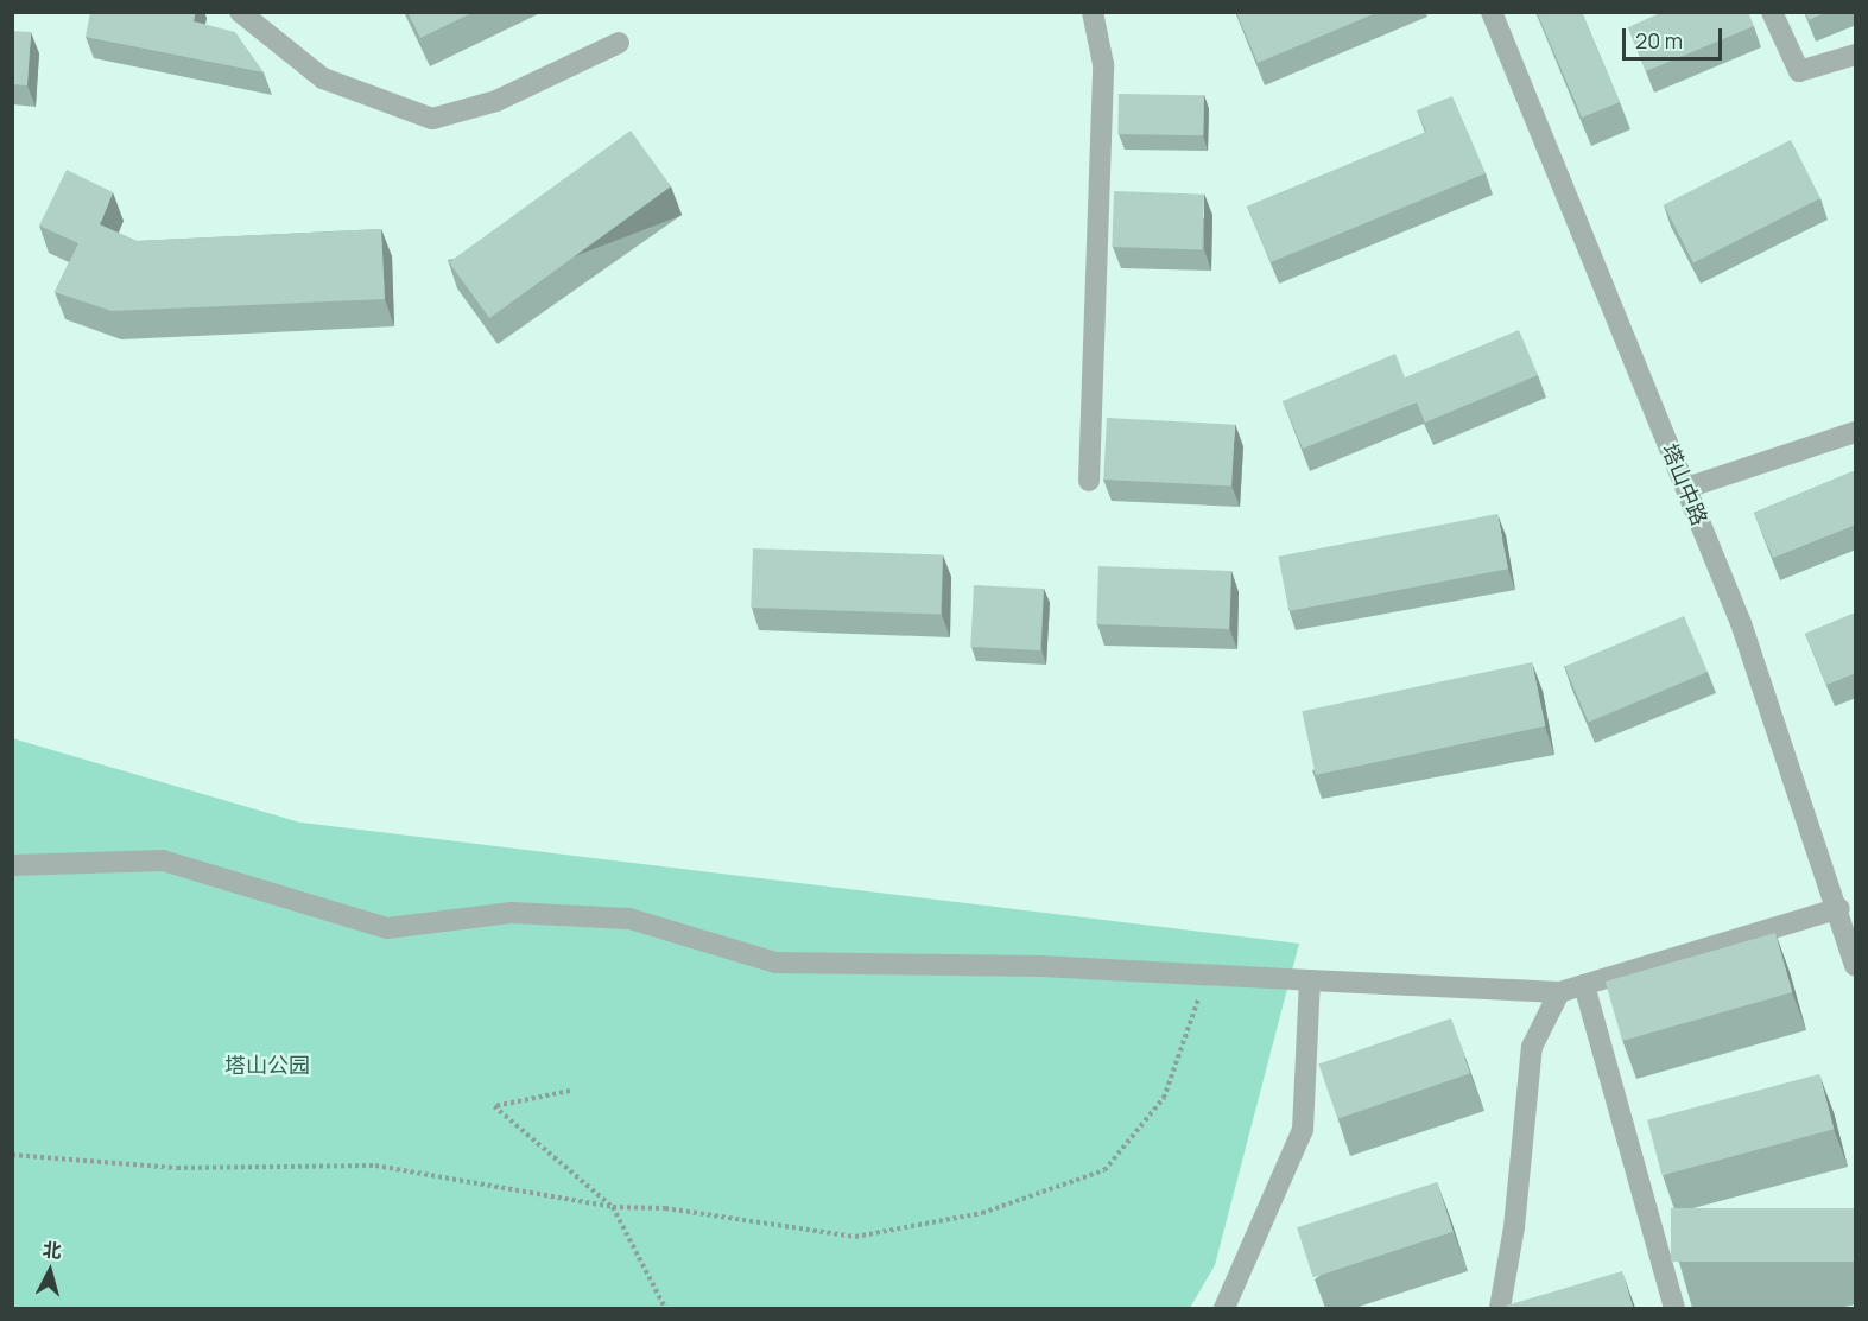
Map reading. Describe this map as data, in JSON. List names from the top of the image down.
{
  "streets": {
    "street": ["塔山中路"]
  },
  "parks": ["塔山公园"],
  "scale_bar": "20 m",
  "north": "top"
}
